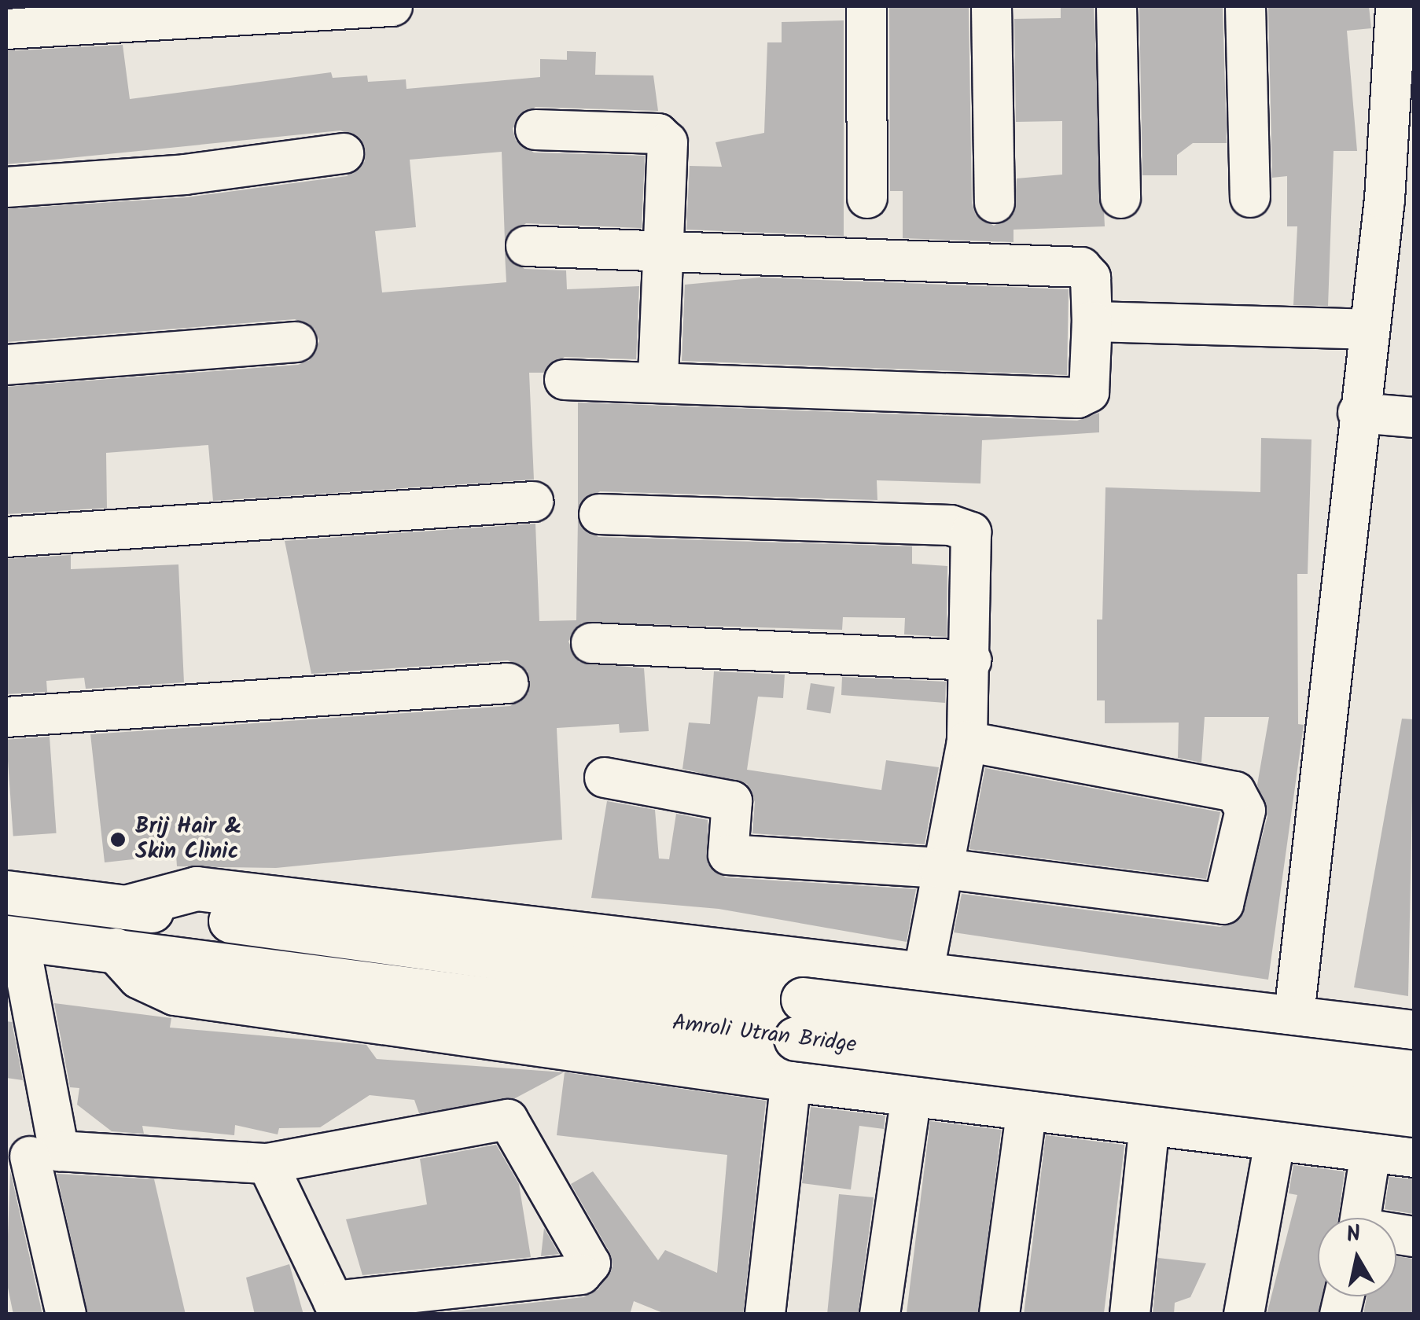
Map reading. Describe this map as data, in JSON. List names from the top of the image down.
{
  "streets": {
    "main road": ["Amroli Utran Bridge"]
  },
  "places": ["Brij Hair & Skin Clinic"],
  "north": "top"
}
